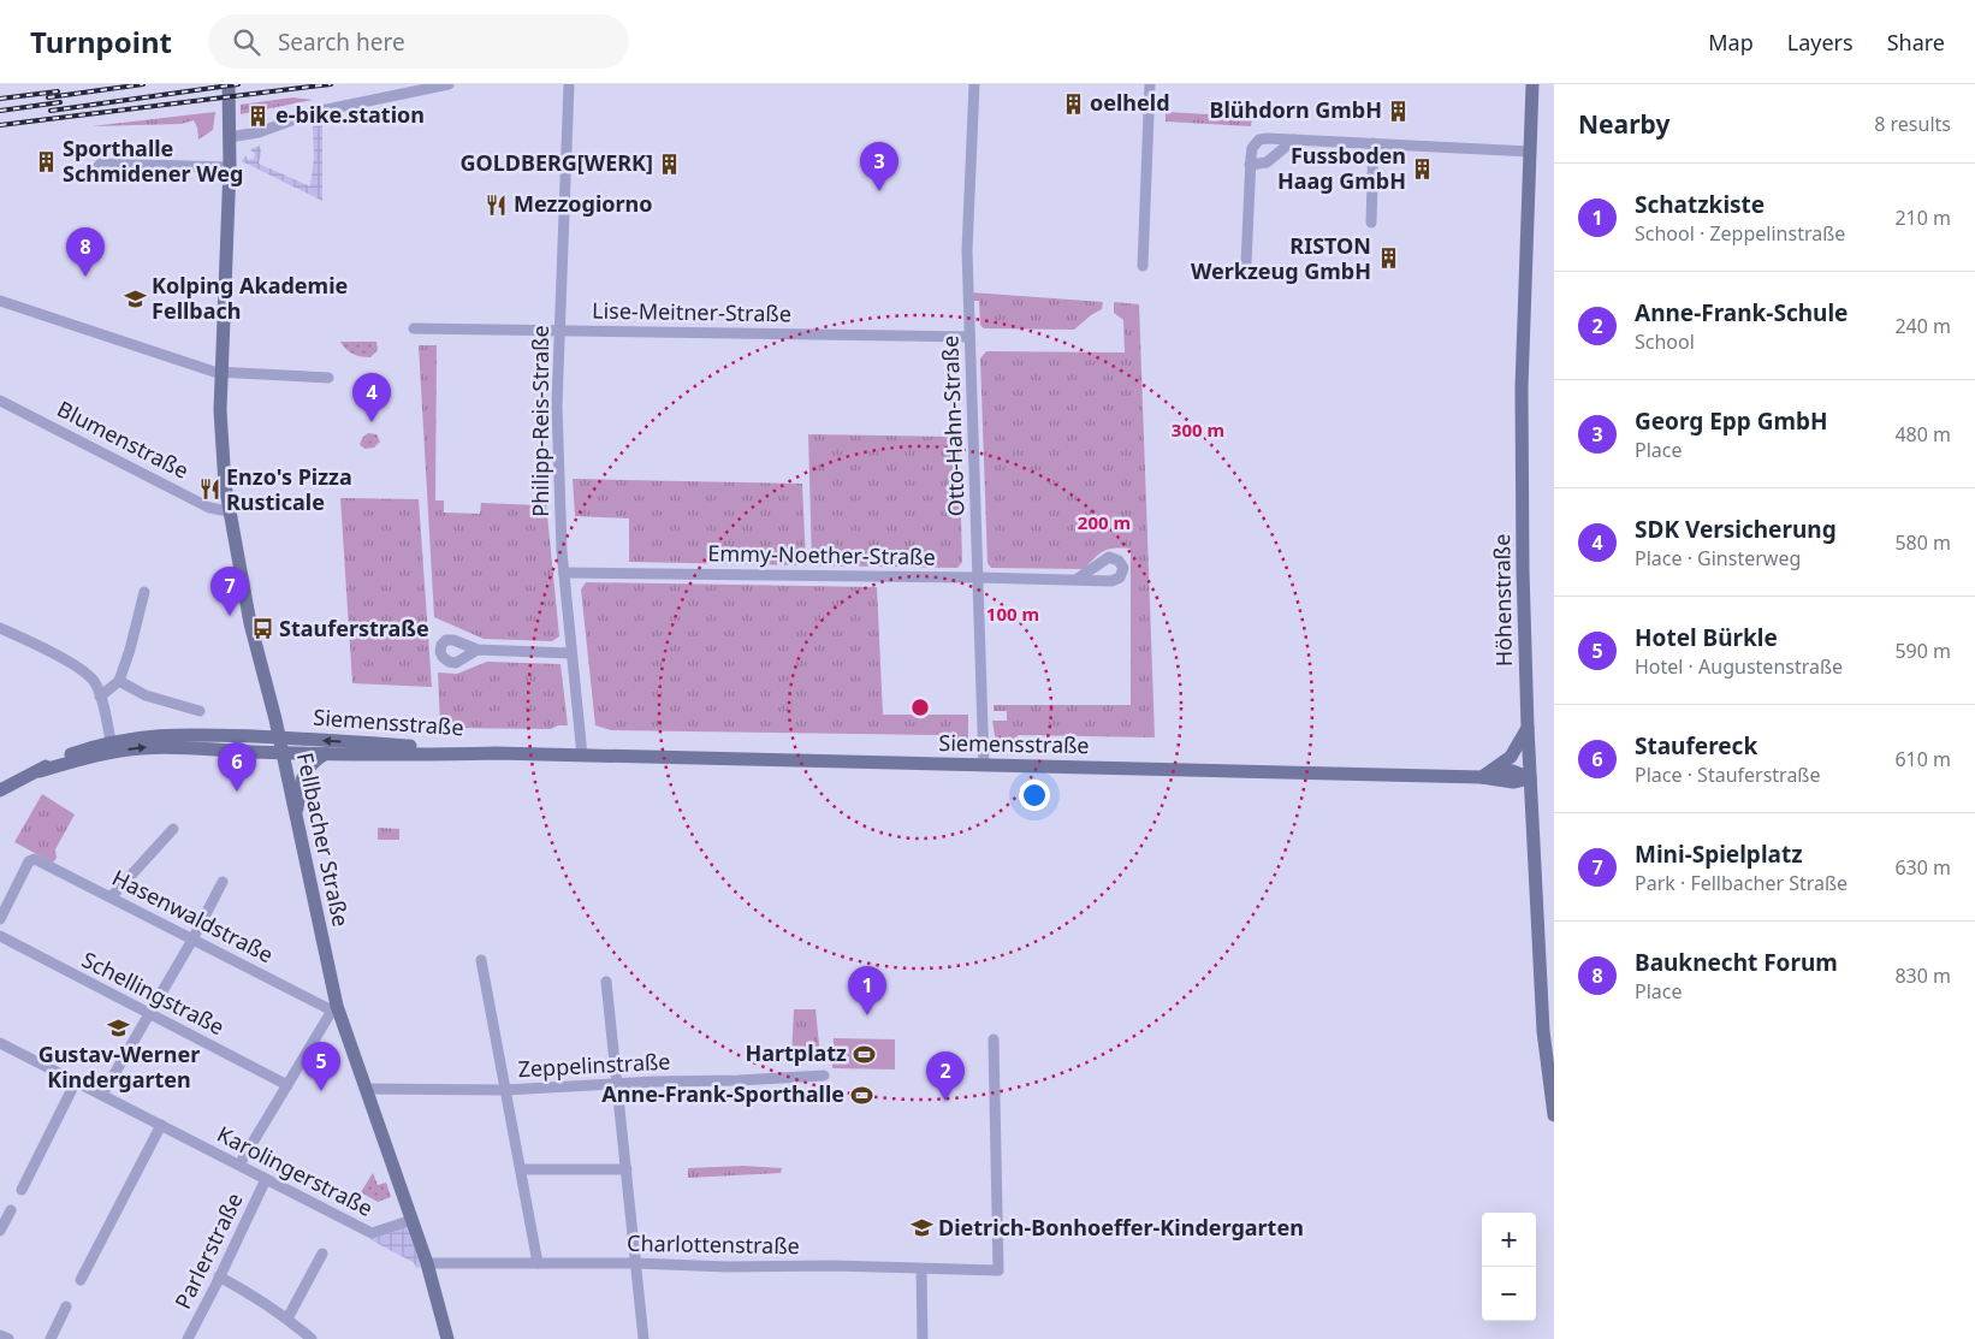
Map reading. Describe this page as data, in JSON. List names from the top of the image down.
{
  "streets": {
    "main road": ["Höhenstraße", "Siemensstraße", "Fellbacher Straße"],
    "street": [
      "Lise-Meitner-Straße",
      "Philipp-Reis-Straße",
      "Otto-Hahn-Straße",
      "Blumenstraße",
      "Emmy-Noether-Straße",
      "Hasenwaldstraße",
      "Schellingstraße",
      "Zeppelinstraße",
      "Karolingerstraße",
      "Charlottenstraße",
      "Parlerstraße"
    ]
  },
  "crossings": [
    ["Lise-Meitner-Straße", "Philipp-Reis-Straße"],
    ["Lise-Meitner-Straße", "Otto-Hahn-Straße"],
    ["Philipp-Reis-Straße", "Emmy-Noether-Straße"],
    ["Philipp-Reis-Straße", "Siemensstraße"],
    ["Otto-Hahn-Straße", "Emmy-Noether-Straße"],
    ["Otto-Hahn-Straße", "Siemensstraße"],
    ["Blumenstraße", "Fellbacher Straße"],
    ["Höhenstraße", "Siemensstraße"],
    ["Siemensstraße", "Fellbacher Straße"],
    ["Fellbacher Straße", "Hasenwaldstraße"],
    ["Fellbacher Straße", "Zeppelinstraße"],
    ["Fellbacher Straße", "Karolingerstraße"],
    ["Fellbacher Straße", "Charlottenstraße"],
    ["Karolingerstraße", "Parlerstraße"]
  ],
  "places": {
    "building": [
      "oelheld",
      "Blühdorn GmbH",
      "e-bike.station",
      "Sporthalle Schmidener Weg",
      "GOLDBERG[WERK]",
      "Fussboden Haag GmbH",
      "RISTON Werkzeug GmbH"
    ],
    "restaurant": ["Mezzogiorno", "Enzo's Pizza Rusticale"],
    "school or university": ["Kolping Akademie Fellbach", "Gustav-Werner Kindergarten", "Dietrich-Bonhoeffer-Kindergarten"],
    "bus stop": ["Stauferstraße"],
    "sports": ["Hartplatz", "Anne-Frank-Sporthalle"]
  },
  "page": {
    "header": "Turnpoint",
    "search": "Search here",
    "nav": ["Map", "Layers", "Share"],
    "heading": ["Nearby", "8 results"],
    "pins": [
      "3",
      "8",
      "4",
      "7",
      "6",
      "1",
      "5",
      "2"
    ],
    "list": [
      {
        "mark": "1",
        "name": "Schatzkiste",
        "note": "School · Zeppelinstraße",
        "value": "210 m"
      },
      {
        "mark": "2",
        "name": "Anne-Frank-Schule",
        "note": "School",
        "value": "240 m"
      },
      {
        "mark": "3",
        "name": "Georg Epp GmbH",
        "note": "Place",
        "value": "480 m"
      },
      {
        "mark": "4",
        "name": "SDK Versicherung",
        "note": "Place · Ginsterweg",
        "value": "580 m"
      },
      {
        "mark": "5",
        "name": "Hotel Bürkle",
        "note": "Hotel · Augustenstraße",
        "value": "590 m"
      },
      {
        "mark": "6",
        "name": "Staufereck",
        "note": "Place · Stauferstraße",
        "value": "610 m"
      },
      {
        "mark": "7",
        "name": "Mini-Spielplatz",
        "note": "Park · Fellbacher Straße",
        "value": "630 m"
      },
      {
        "mark": "8",
        "name": "Bauknecht Forum",
        "note": "Place",
        "value": "830 m"
      }
    ],
    "map_buttons": ["+", "−"]
  },
  "rings": ["300 m", "200 m", "100 m"]
}
